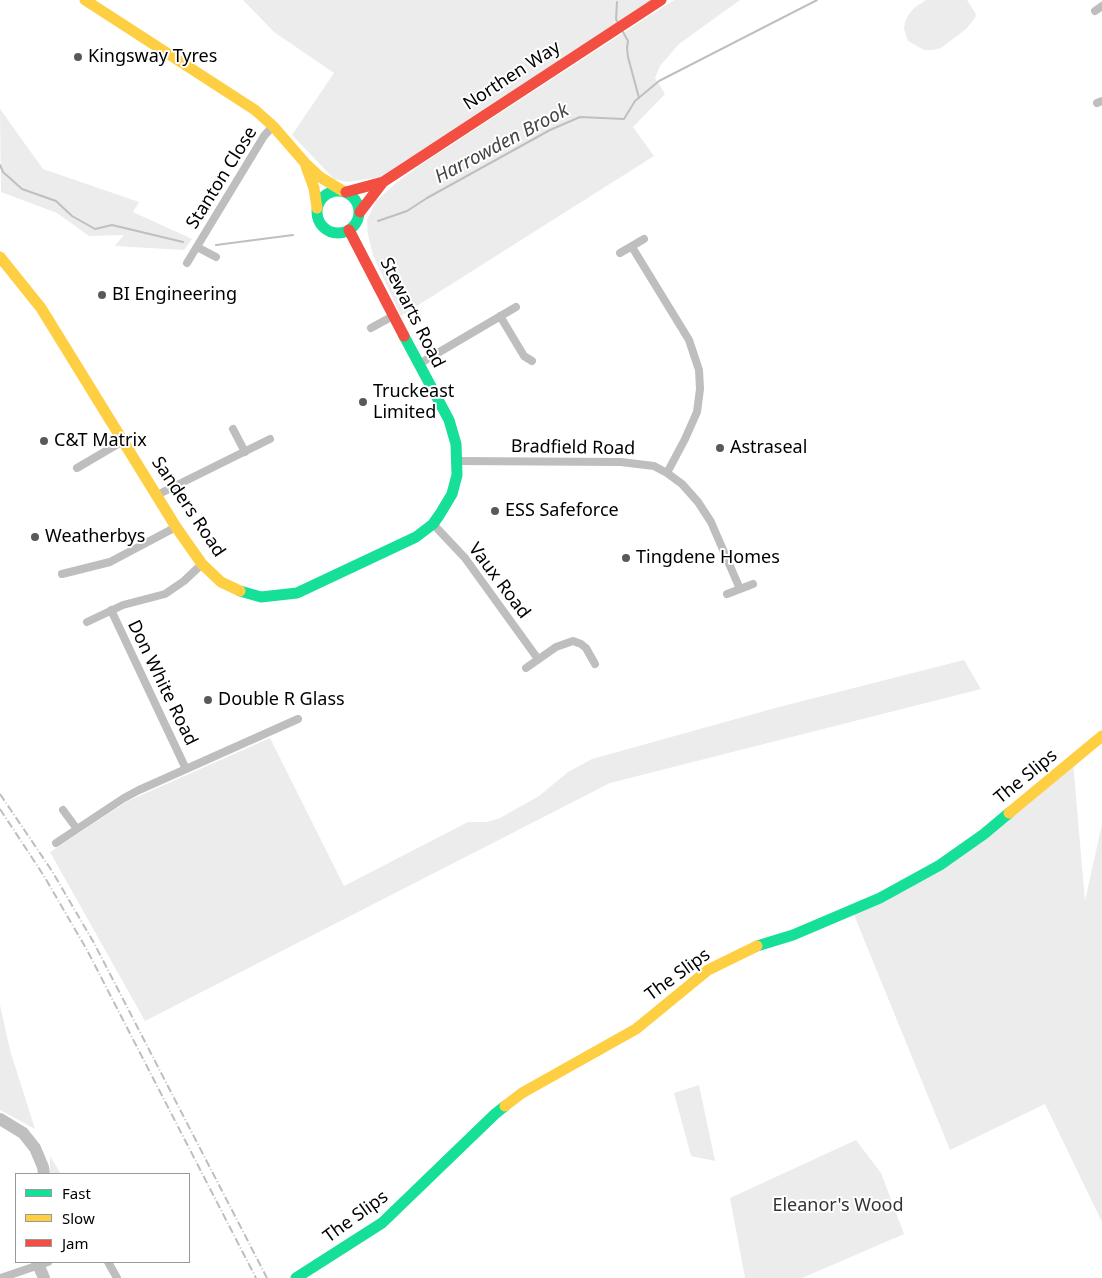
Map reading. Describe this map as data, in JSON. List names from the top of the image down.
{
  "streets": {
    "street": [
      "Northen Way",
      "Stanton Close",
      "Stewarts Road",
      "Bradfield Road",
      "Sanders Road",
      "Vaux Road",
      "Don White Road",
      "The Slips"
    ]
  },
  "crossings": [
    ["Northen Way", "Stewarts Road"],
    ["Stewarts Road", "Bradfield Road"],
    ["Stewarts Road", "Sanders Road"],
    ["Stewarts Road", "Vaux Road"],
    ["Sanders Road", "Vaux Road"],
    ["Sanders Road", "Don White Road"]
  ],
  "water": ["Harrowden Brook"],
  "parks": ["Eleanor's Wood"],
  "places": [
    "Kingsway Tyres",
    "BI Engineering",
    "Truckeast Limited",
    "C&T Matrix",
    "Astraseal",
    "ESS Safeforce",
    "Weatherbys",
    "Tingdene Homes",
    "Double R Glass"
  ],
  "legend": ["Fast", "Slow", "Jam"]
}
